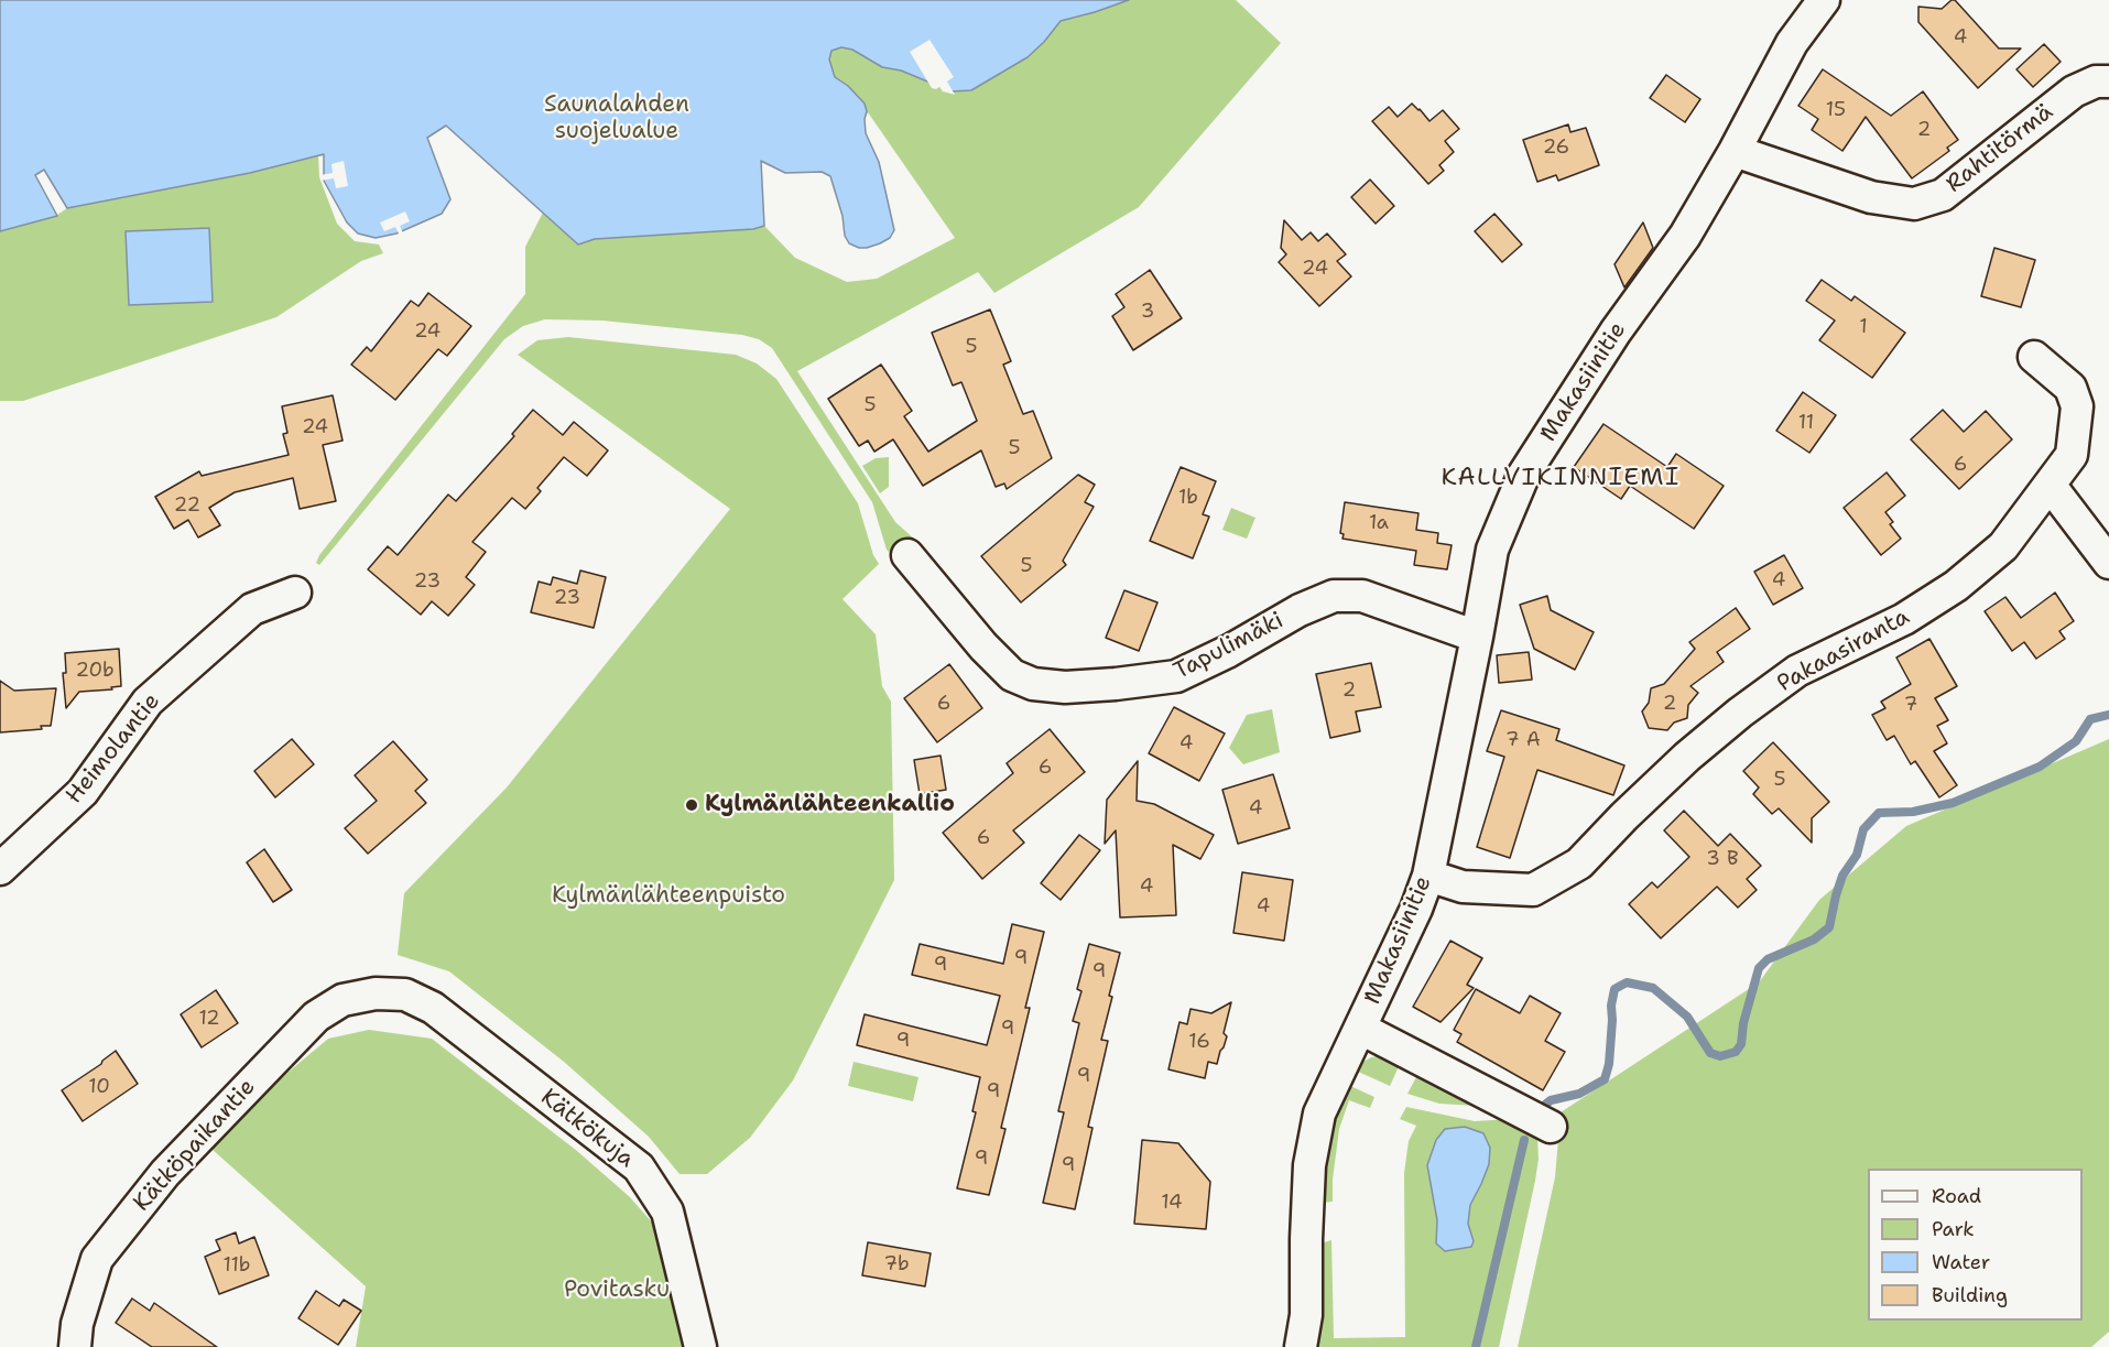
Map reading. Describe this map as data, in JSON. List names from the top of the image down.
{
  "streets": {
    "street": [
      "Rahtitörmä",
      "Makasiinitie",
      "Tapulimäki",
      "Pakaasiranta",
      "Heimolantie",
      "Kätkökuja",
      "Kätköpaikantie"
    ]
  },
  "crossings": [
    ["Rahtitörmä", "Makasiinitie"],
    ["Makasiinitie", "Tapulimäki"],
    ["Makasiinitie", "Pakaasiranta"],
    ["Kätkökuja", "Kätköpaikantie"]
  ],
  "districts": ["KALLVIKINNIEMI"],
  "parks": ["Saunalahden suojelualue", "Kylmänlähteenpuisto", "Povitasku"],
  "places": ["Kylmänlähteenkallio"],
  "house_numbers": [
    "4",
    "15",
    "2",
    "26",
    "24",
    "3",
    "1",
    "24",
    "5",
    "5",
    "11",
    "24",
    "5",
    "6",
    "1b",
    "22",
    "1a",
    "5",
    "4",
    "23",
    "23",
    "20b",
    "2",
    "6",
    "2",
    "7",
    "7 A",
    "4",
    "6",
    "5",
    "4",
    "6",
    "3 B",
    "4",
    "4",
    "9",
    "9",
    "9",
    "12",
    "9",
    "9",
    "16",
    "9",
    "10",
    "9",
    "9",
    "9",
    "14",
    "7b",
    "11b"
  ],
  "legend": [
    "Road",
    "Park",
    "Water",
    "Building"
  ]
}
